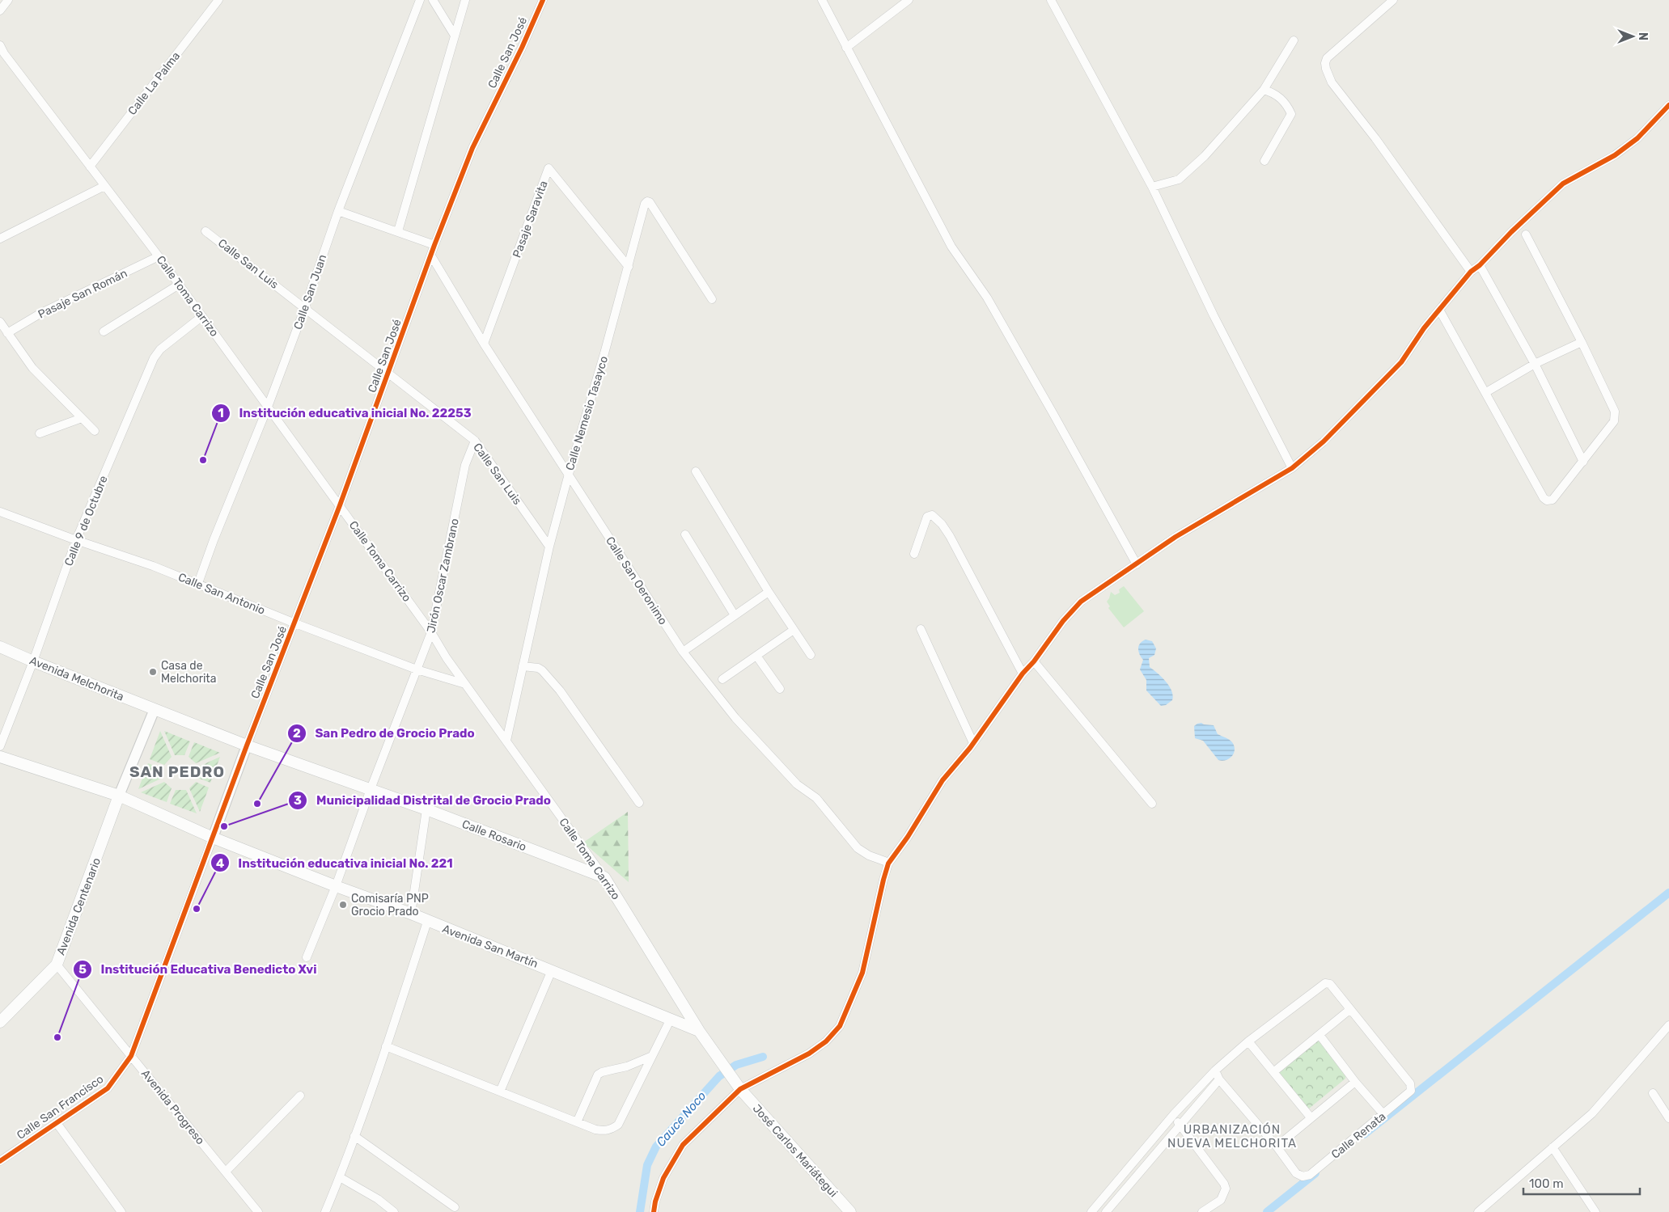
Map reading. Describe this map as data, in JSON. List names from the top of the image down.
{
  "streets": {
    "main road": [
      "Calle Toma Carrizo",
      "Avenida Melchorita",
      "Calle Rosario",
      "Avenida Centenario",
      "Avenida San Martín",
      "José Carlos Mariátegui"
    ],
    "street": [
      "Calle San José",
      "Calle La Palma",
      "Pasaje Saravita",
      "Calle San Luis",
      "Calle San Juan",
      "Pasaje San Román",
      "Calle Nemesio Tasayco",
      "Calle 9 de Octubre",
      "Jirón Oscar Zambrano",
      "Calle San Oeronimo",
      "Calle San Antonio",
      "Calle San Francisco",
      "Avenida Progreso",
      "Calle Renata"
    ]
  },
  "crossings": [
    ["Calle San José", "Calle San Luis"],
    ["Calle San José", "Calle Toma Carrizo"],
    ["Calle San José", "Calle San Oeronimo"],
    ["Calle San José", "Calle San Antonio"],
    ["Calle San José", "Avenida Melchorita"],
    ["Calle San José", "Calle Rosario"],
    ["Calle San José", "Avenida San Martín"],
    ["Calle San José", "Calle San Francisco"],
    ["Calle La Palma", "Calle Toma Carrizo"],
    ["Pasaje Saravita", "Calle Nemesio Tasayco"],
    ["Pasaje Saravita", "Calle San Oeronimo"],
    ["Calle San Luis", "Calle San Juan"],
    ["Calle San Luis", "Calle Nemesio Tasayco"],
    ["Calle San Luis", "Jirón Oscar Zambrano"],
    ["Calle San Juan", "Calle Toma Carrizo"],
    ["Calle San Juan", "Calle San Antonio"],
    ["Pasaje San Román", "Calle Toma Carrizo"],
    ["Calle Toma Carrizo", "Calle Nemesio Tasayco"],
    ["Calle Toma Carrizo", "Calle 9 de Octubre"],
    ["Calle Toma Carrizo", "Jirón Oscar Zambrano"],
    ["Calle Toma Carrizo", "Calle San Antonio"],
    ["Calle Toma Carrizo", "Calle Rosario"],
    ["Calle Toma Carrizo", "Avenida San Martín"],
    ["Calle Toma Carrizo", "José Carlos Mariátegui"],
    ["Calle Nemesio Tasayco", "Calle San Oeronimo"],
    ["Calle 9 de Octubre", "Calle San Antonio"],
    ["Calle 9 de Octubre", "Avenida Melchorita"],
    ["Jirón Oscar Zambrano", "Calle San Antonio"],
    ["Jirón Oscar Zambrano", "Calle Rosario"],
    ["Jirón Oscar Zambrano", "Avenida San Martín"],
    ["Avenida Melchorita", "Calle Rosario"],
    ["Avenida Centenario", "Avenida San Martín"],
    ["Avenida Centenario", "Avenida Progreso"],
    ["Avenida San Martín", "Calle San Francisco"],
    ["Calle San Francisco", "Avenida Progreso"]
  ],
  "districts": ["SAN PEDRO", "URBANIZACIÓN NUEVA MELCHORITA"],
  "water": ["Cauce Noco"],
  "places": [
    "Institución educativa inicial No. 22253",
    "Casa de Melchorita",
    "San Pedro de Grocio Prado",
    "Municipalidad Distrital de Grocio Prado",
    "Comisaría PNP Grocio Prado",
    "Institución educativa inicial No. 221",
    "Institución Educativa Benedicto Xvi"
  ],
  "scale_bar": "100 m",
  "north": "right"
}
